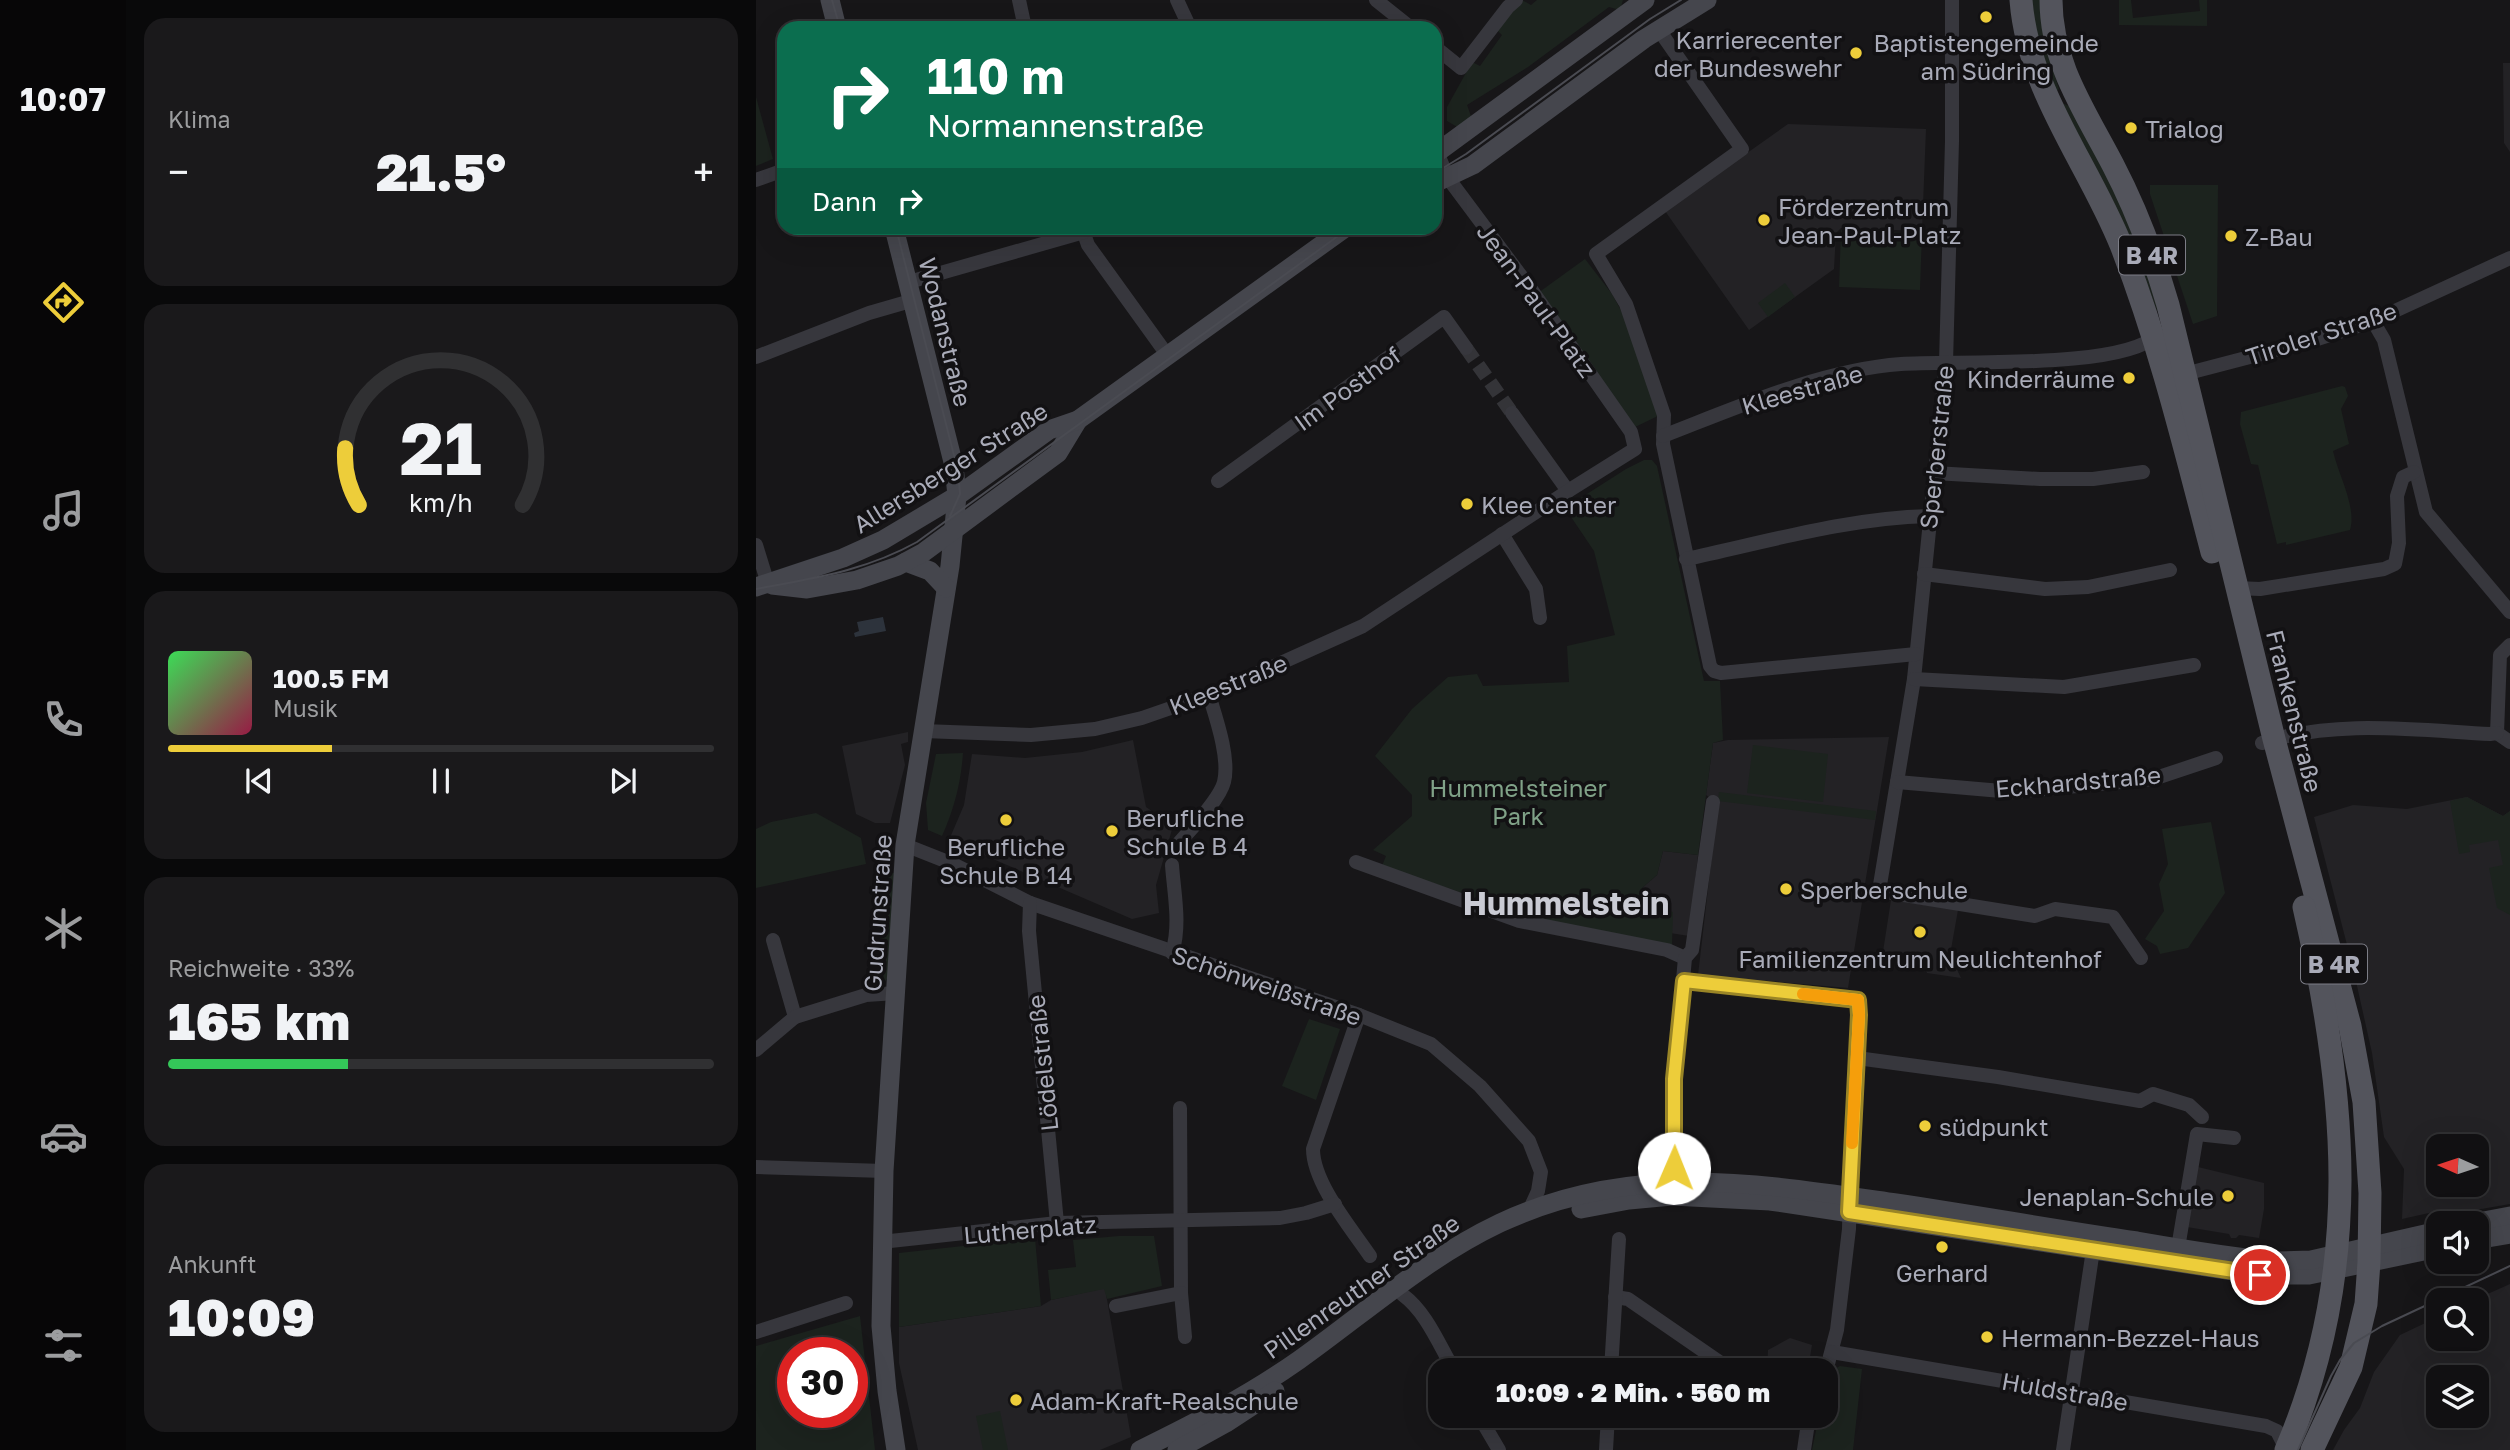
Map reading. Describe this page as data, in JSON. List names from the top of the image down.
{
  "streets": {
    "main road": [
      "B 4R",
      "Wodanstraße",
      "Allersberger Straße",
      "Frankenstraße",
      "Gudrunstraße",
      "Pillenreuther Straße"
    ],
    "street": [
      "Jean-Paul-Platz",
      "Tiroler Straße",
      "Im Posthof",
      "Kleestraße",
      "Sperberstraße",
      "Eckhardstraße",
      "Schönweißstraße",
      "Lödelstraße",
      "Lutherplatz",
      "Huldstraße"
    ]
  },
  "crossings": [
    ["Jean-Paul-Platz", "Kleestraße"],
    ["Wodanstraße", "Allersberger Straße"],
    ["Wodanstraße", "Gudrunstraße"],
    ["Tiroler Straße", "Frankenstraße"],
    ["Kleestraße", "Sperberstraße"],
    ["Kleestraße", "Frankenstraße"],
    ["Kleestraße", "Gudrunstraße"],
    ["Sperberstraße", "Eckhardstraße"],
    ["Allersberger Straße", "Gudrunstraße"],
    ["Frankenstraße", "Pillenreuther Straße"],
    ["Frankenstraße", "Huldstraße"],
    ["Gudrunstraße", "Schönweißstraße"],
    ["Gudrunstraße", "Lutherplatz"],
    ["Schönweißstraße", "Lödelstraße"],
    ["Schönweißstraße", "Pillenreuther Straße"],
    ["Lödelstraße", "Lutherplatz"]
  ],
  "districts": ["Hummelstein"],
  "parks": ["Hummelsteiner Park"],
  "places": [
    "Baptistengemeinde am Südring",
    "Karrierecenter der Bundeswehr",
    "Trialog",
    "Förderzentrum Jean-Paul-Platz",
    "Z-Bau",
    "Kinderräume",
    "Klee Center",
    "Berufliche Schule B 14",
    "Berufliche Schule B 4",
    "Sperberschule",
    "Familienzentrum Neulichtenhof",
    "südpunkt",
    "Jenaplan-Schule",
    "Gerhard",
    "Hermann-Bezzel-Haus",
    "Adam-Kraft-Realschule"
  ],
  "north": "left",
  "page": {
    "tabs": "10:07",
    "tile": [
      "Klima",
      ["Reichweite · 33%", "165 km"],
      ["Ankunft", "10:09"]
    ],
    "turn": ["110 m", "Normannenstraße"],
    "heat": ["−", "21.5°", "+"],
    "then": "Dann",
    "song": ["100.5 FM", "Musik"],
    "limit": "30",
    "trip": "10:09 · 2 Min. · 560 m",
    "gauge": ["21", "km/h"]
  }
}
